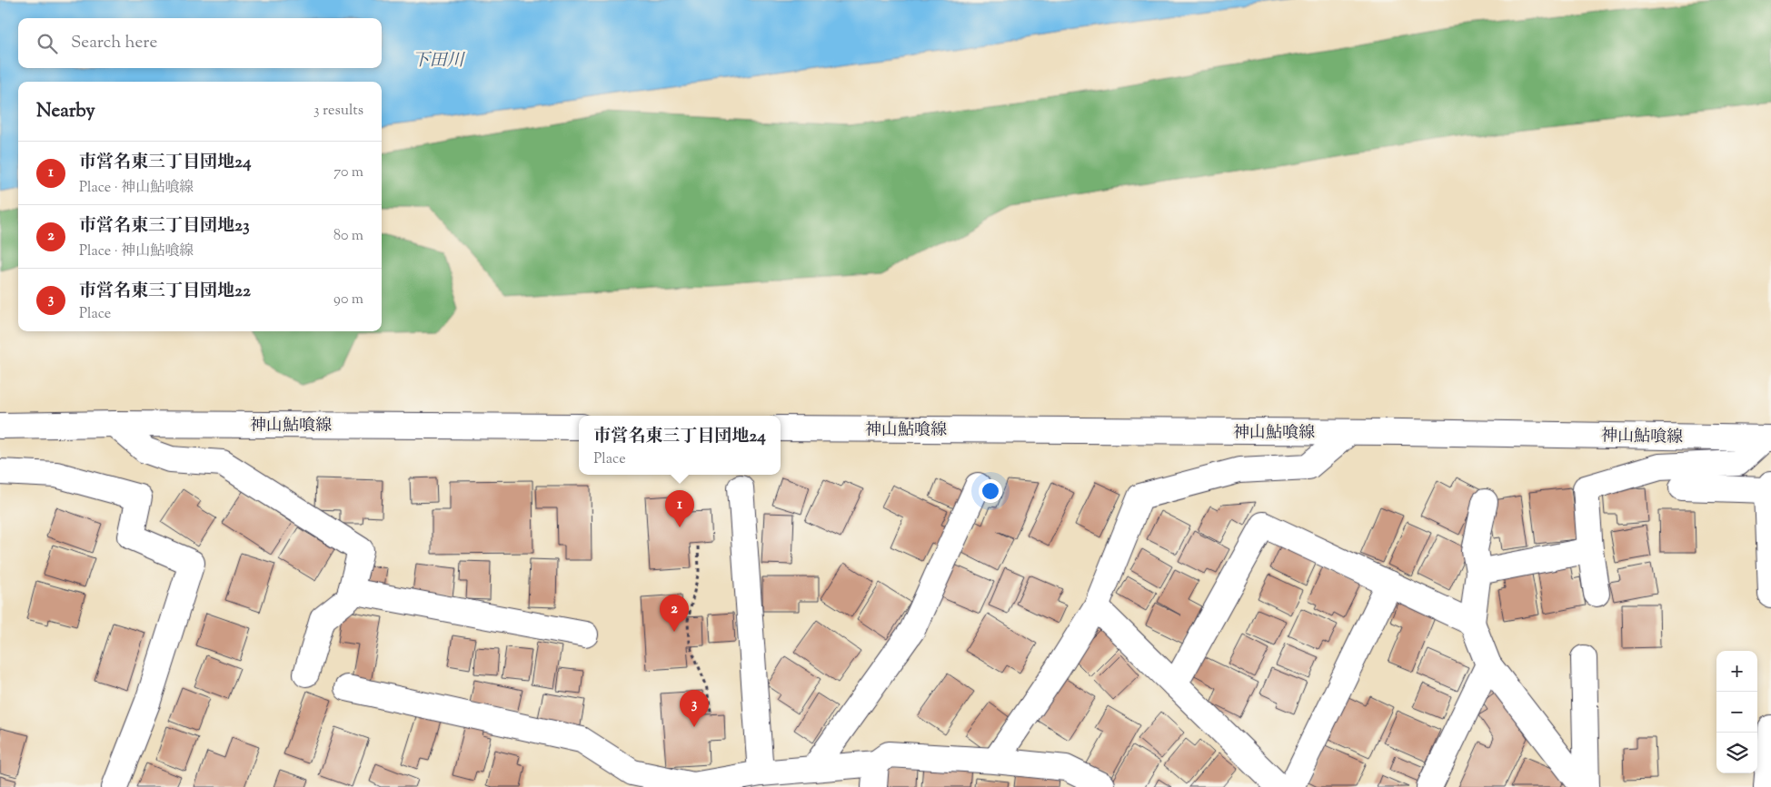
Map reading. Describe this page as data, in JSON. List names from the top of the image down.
{
  "streets": {
    "street": ["神山鮎喰線"]
  },
  "water": ["下田川"],
  "page": {
    "search": "Search here",
    "heading": ["Nearby", "3 results"],
    "list": [
      {
        "mark": "1",
        "name": "市営名東三丁目団地24",
        "note": "Place · 神山鮎喰線",
        "value": "70 m"
      },
      {
        "mark": "2",
        "name": "市営名東三丁目団地23",
        "note": "Place · 神山鮎喰線",
        "value": "80 m"
      },
      {
        "mark": "3",
        "name": "市営名東三丁目団地22",
        "note": "Place",
        "value": "90 m"
      }
    ],
    "popup": ["市営名東三丁目団地24", "Place"],
    "pins": ["1", "2", "3"],
    "map_buttons": ["+", "−"]
  }
}
